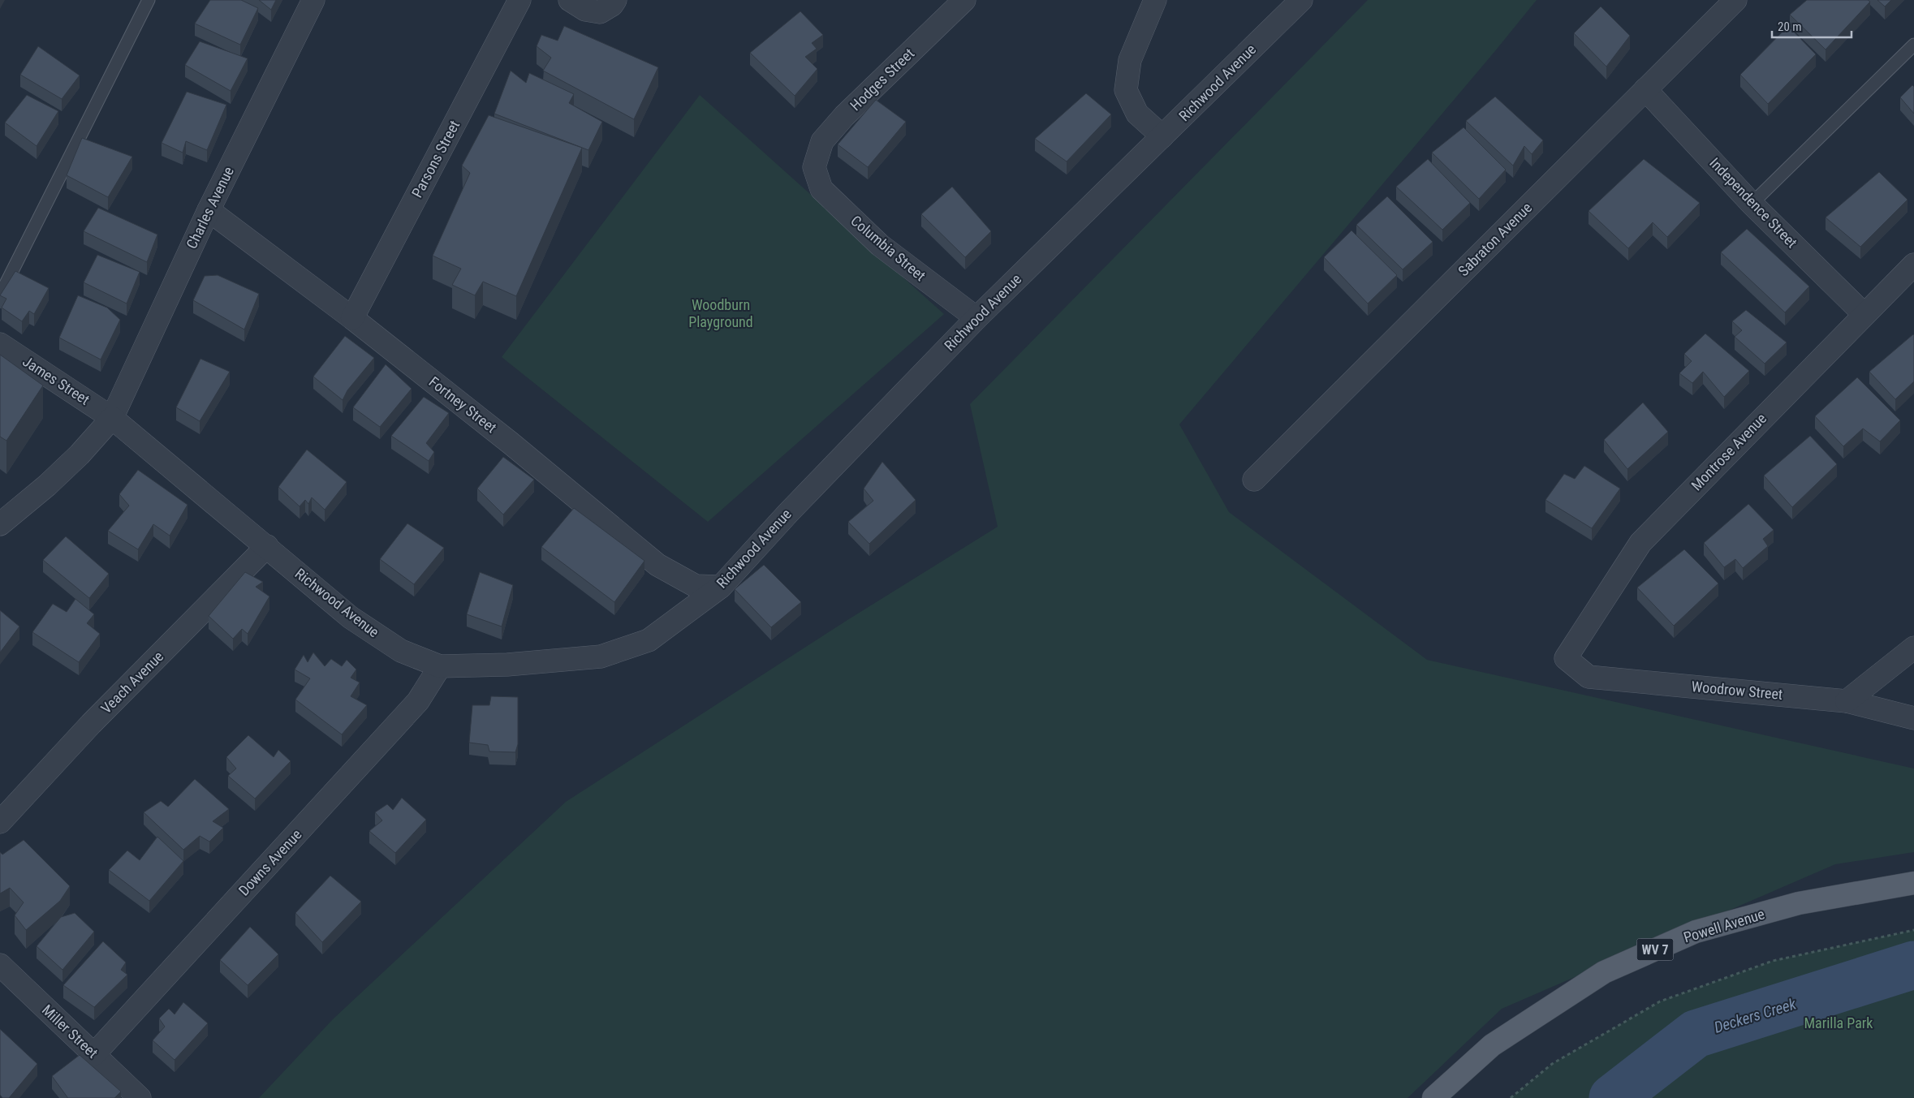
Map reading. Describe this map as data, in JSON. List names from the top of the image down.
{
  "streets": {
    "main road": ["Powell Avenue", "WV 7"],
    "street": [
      "Hodges Street",
      "Richwood Avenue",
      "Parsons Street",
      "Independence Street",
      "Charles Avenue",
      "Sabraton Avenue",
      "Columbia Street",
      "James Street",
      "Fortney Street",
      "Montrose Avenue",
      "Veach Avenue",
      "Woodrow Street",
      "Downs Avenue",
      "Miller Street"
    ]
  },
  "crossings": [
    ["Hodges Street", "Columbia Street"],
    ["Richwood Avenue", "Charles Avenue"],
    ["Richwood Avenue", "Columbia Street"],
    ["Richwood Avenue", "James Street"],
    ["Richwood Avenue", "Fortney Street"],
    ["Richwood Avenue", "Veach Avenue"],
    ["Richwood Avenue", "Downs Avenue"],
    ["Parsons Street", "Fortney Street"],
    ["Independence Street", "Sabraton Avenue"],
    ["Independence Street", "Montrose Avenue"],
    ["Charles Avenue", "James Street"],
    ["Charles Avenue", "Fortney Street"],
    ["Montrose Avenue", "Woodrow Street"],
    ["Downs Avenue", "Miller Street"]
  ],
  "water": ["Deckers Creek"],
  "parks": ["Woodburn Playground", "Marilla Park"],
  "scale_bar": "20 m"
}
